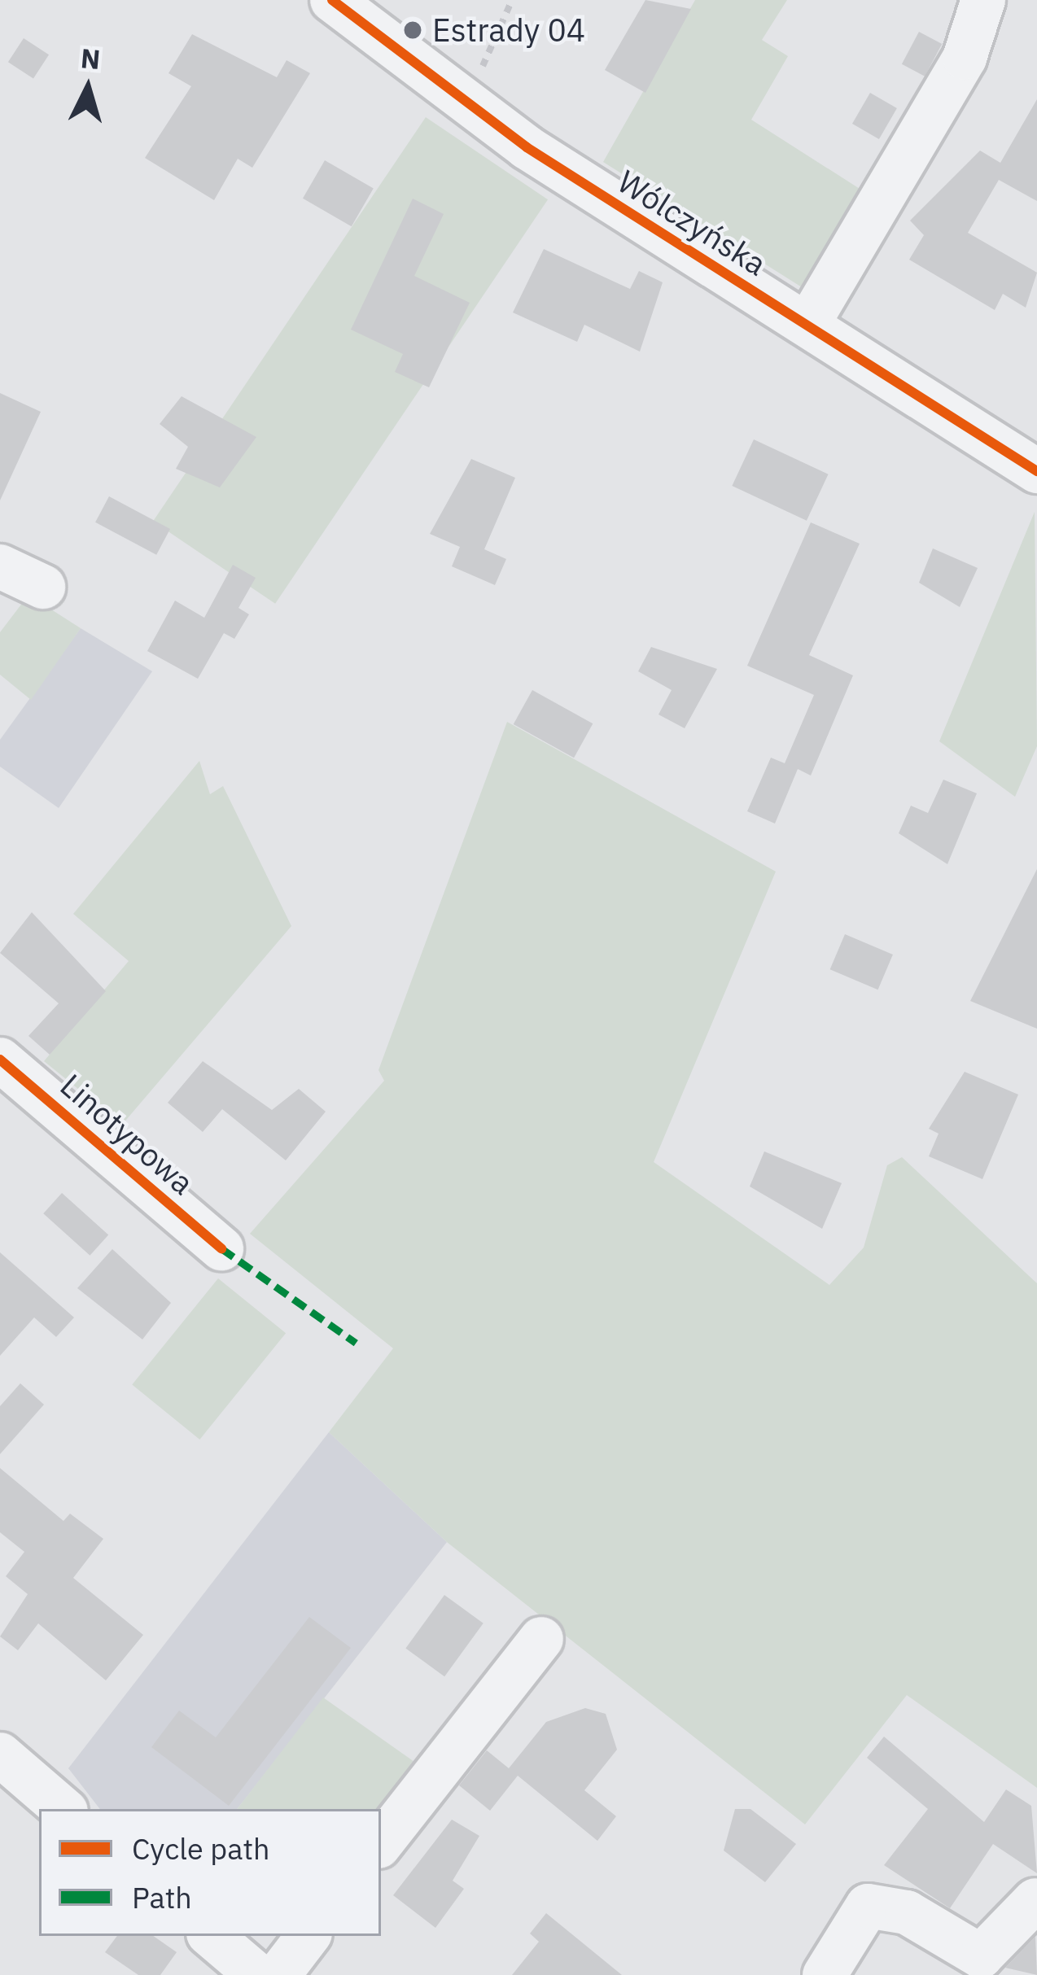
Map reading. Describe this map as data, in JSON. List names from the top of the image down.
{
  "streets": {
    "street": ["Wólczyńska", "Linotypowa"]
  },
  "places": ["Estrady 04"],
  "legend": ["Cycle path", "Path"],
  "north": "top"
}
